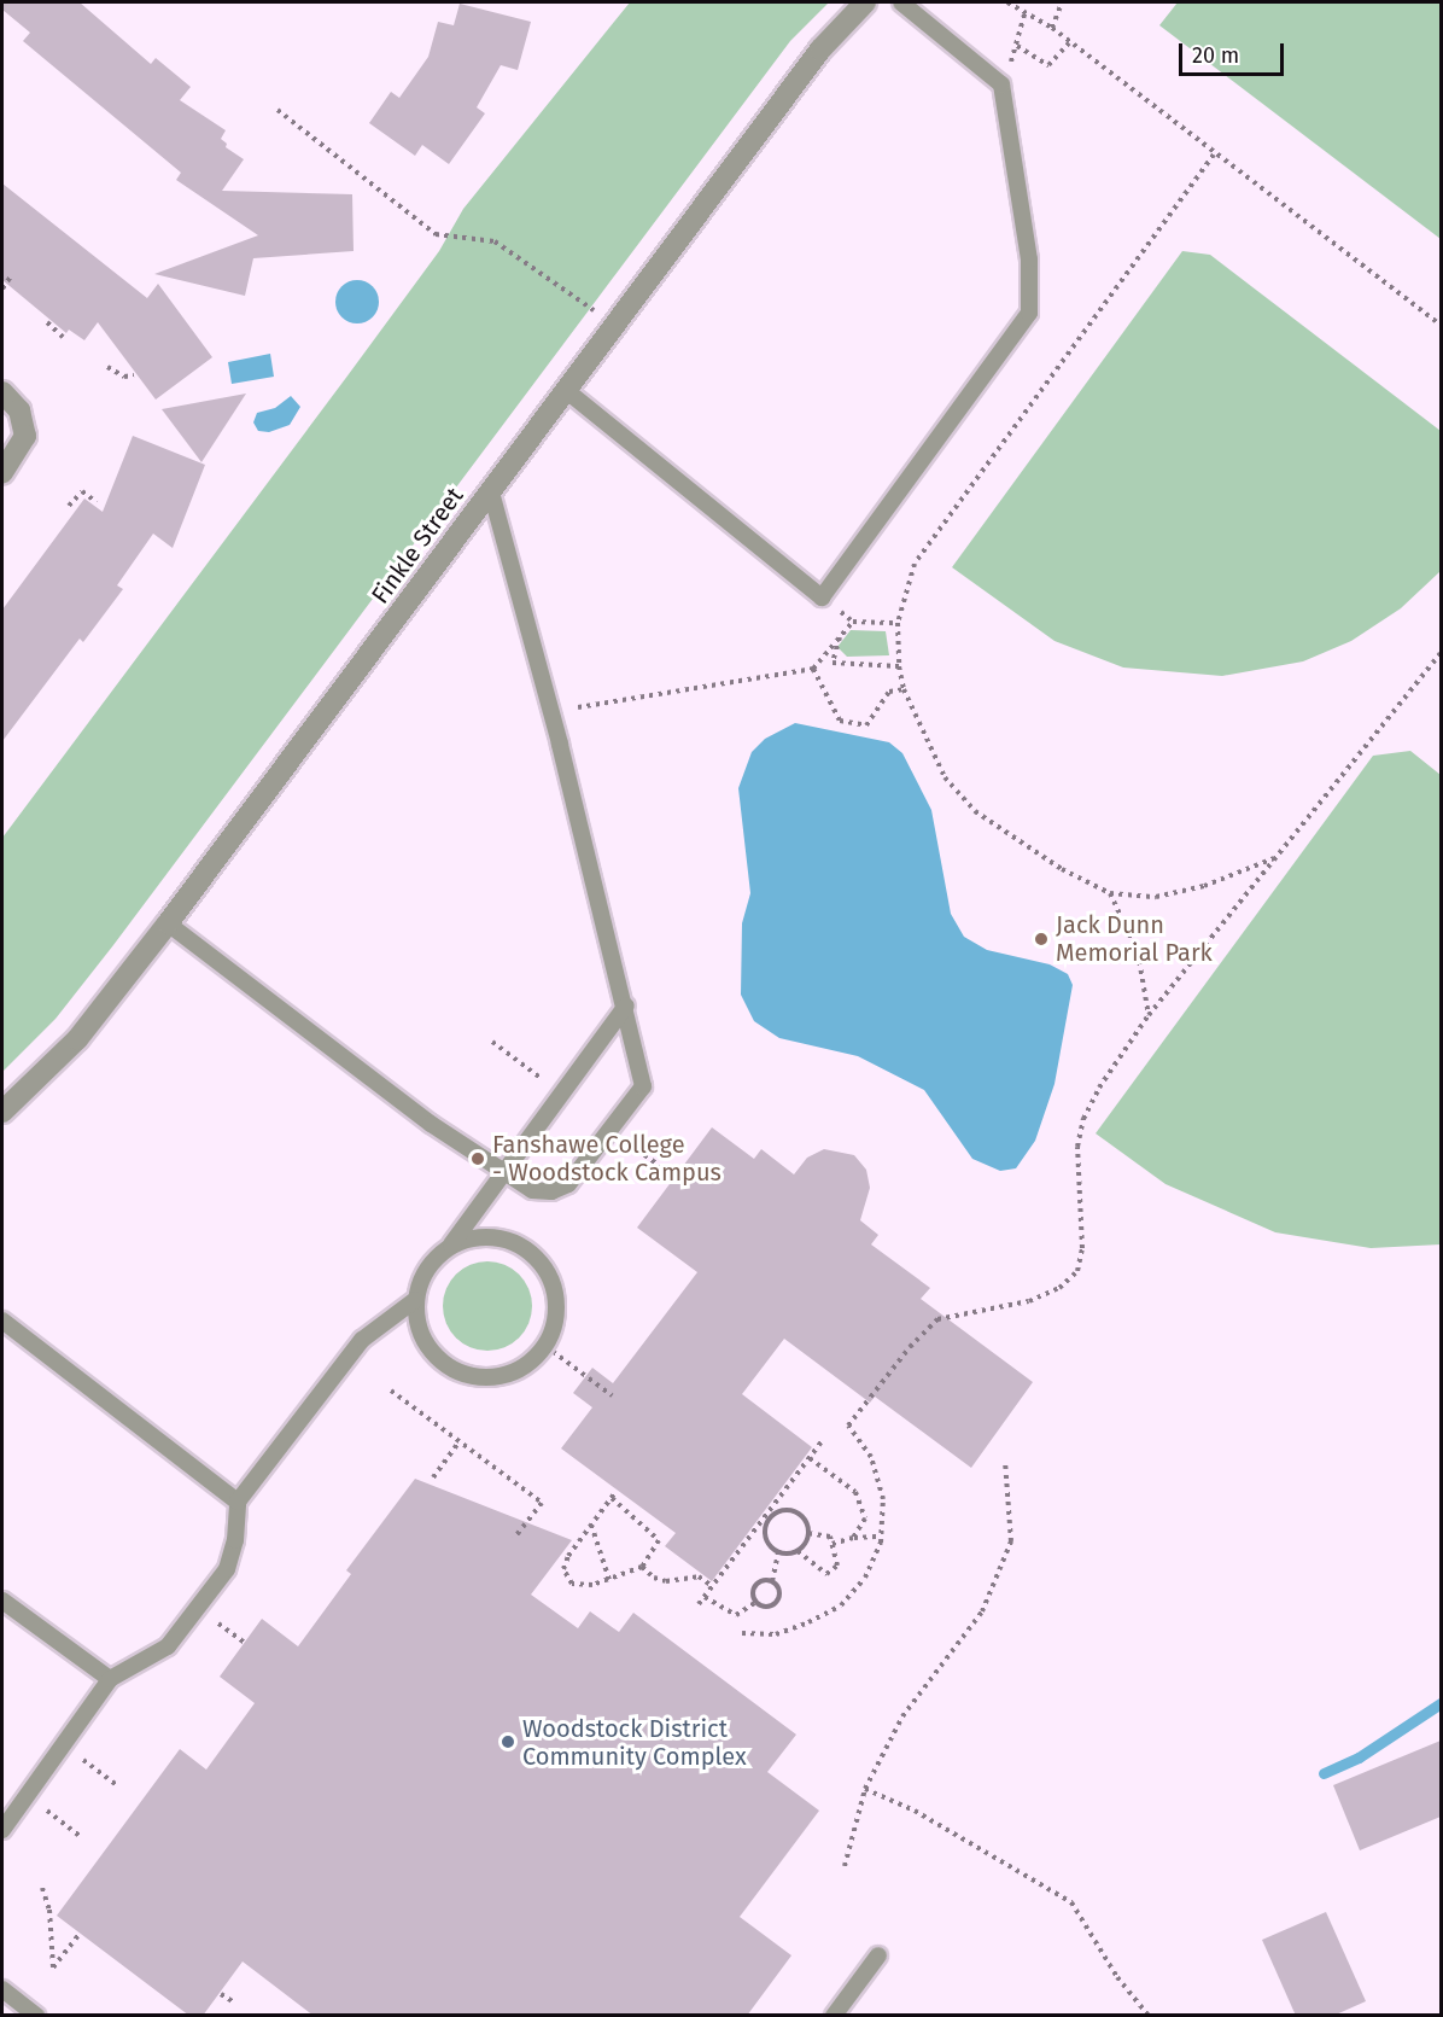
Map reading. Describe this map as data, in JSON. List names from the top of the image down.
{
  "streets": {
    "street": ["Finkle Street"]
  },
  "places": ["Jack Dunn Memorial Park", "Fanshawe College - Woodstock Campus", "Woodstock District Community Complex"],
  "scale_bar": "20 m"
}
